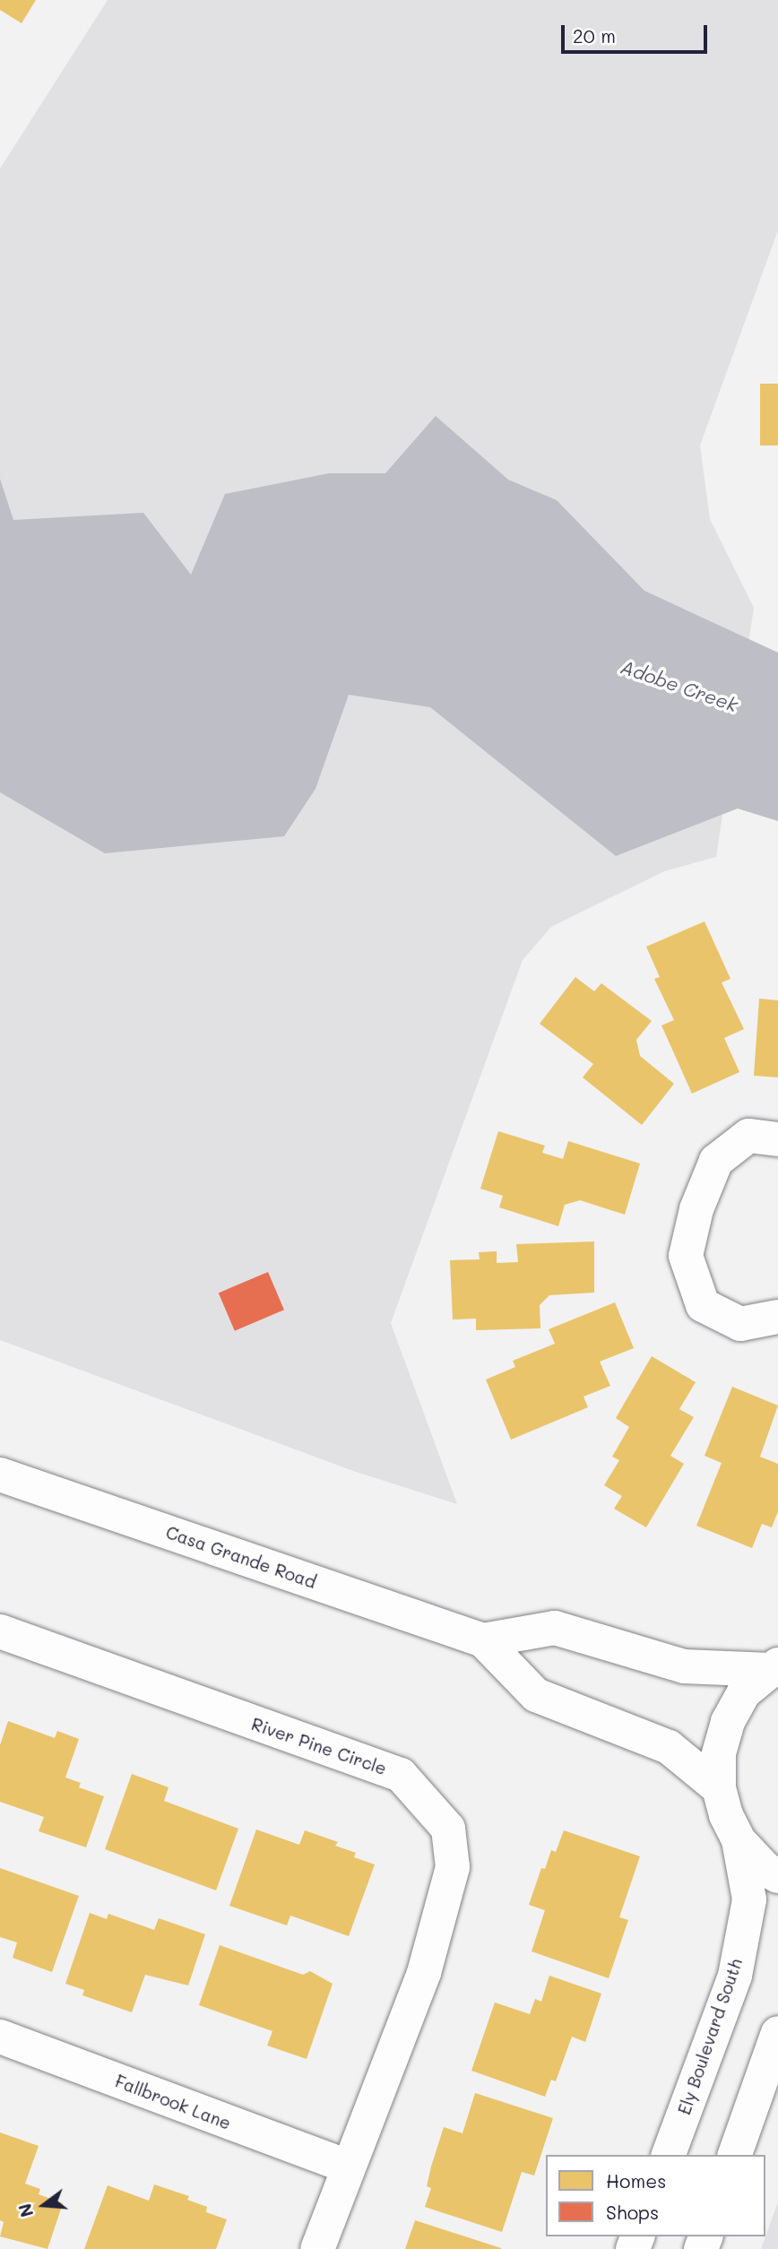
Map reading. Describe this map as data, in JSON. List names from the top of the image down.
{
  "streets": {
    "main road": [
      "Casa Grande Road",
      "River Pine Circle",
      "Ely Boulevard South",
      "Fallbrook Lane"
    ]
  },
  "crossings": [
    ["River Pine Circle", "Fallbrook Lane"]
  ],
  "water": ["Adobe Creek"],
  "legend": ["Homes", "Shops"],
  "scale_bar": "20 m",
  "north": "left"
}
